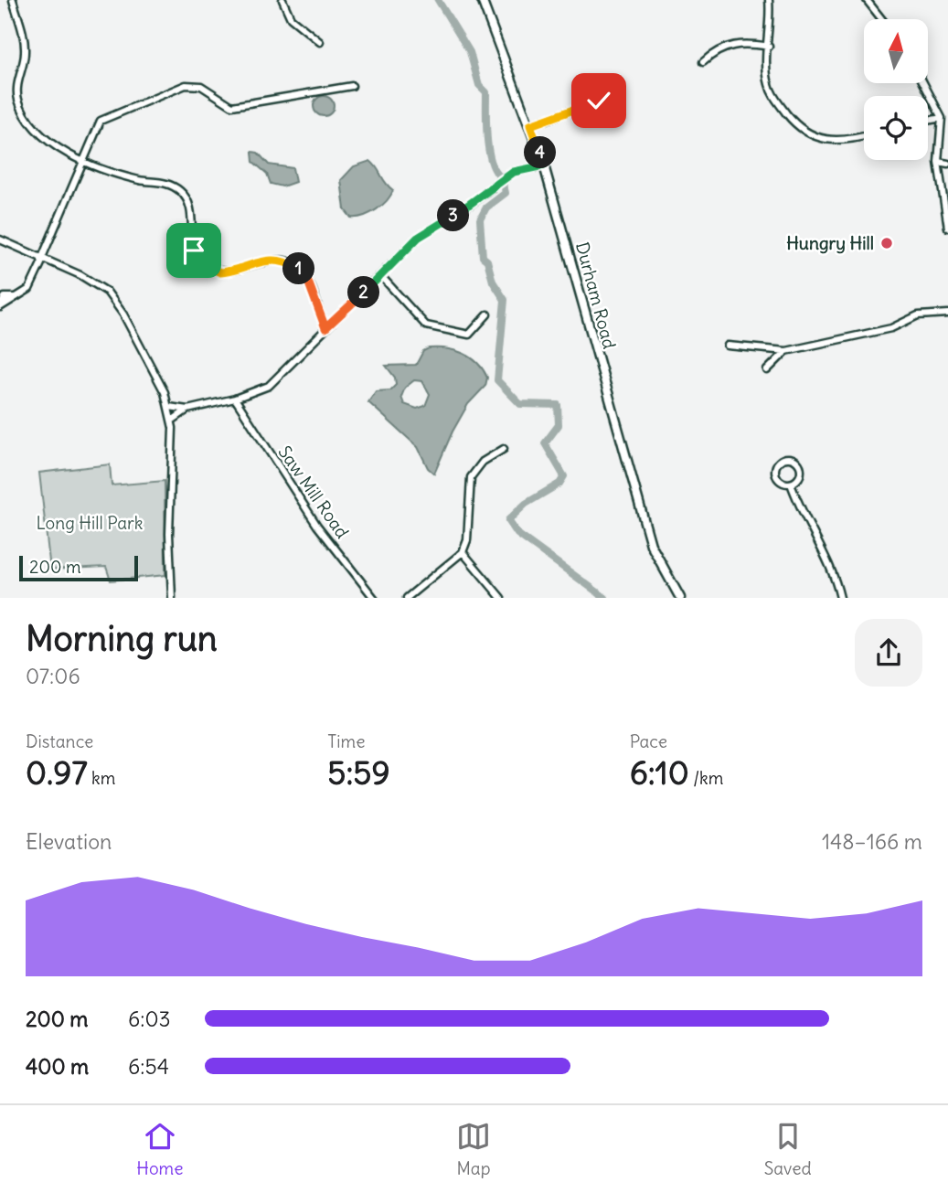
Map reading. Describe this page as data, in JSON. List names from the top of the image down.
{
  "streets": {
    "main road": ["Durham Road"],
    "street": ["Saw Mill Road"]
  },
  "parks": ["Long Hill Park"],
  "places": ["Hungry Hill"],
  "scale_bar": "200 m",
  "north": "top",
  "page": {
    "pins": [
      "4",
      "3",
      "1",
      "2"
    ],
    "scale": "200 m",
    "heading": ["Morning run", "07:06"],
    "stats": [
      ["Distance", "0.97 km"],
      ["Time", "5:59"],
      ["Pace", "6:10 /km"]
    ],
    "chart": ["Elevation", "148–166 m"],
    "list": [
      {
        "name": "200 m",
        "note": "6:03"
      },
      {
        "name": "400 m",
        "note": "6:54"
      }
    ],
    "tabs": ["Home", "Map", "Saved"]
  }
}
